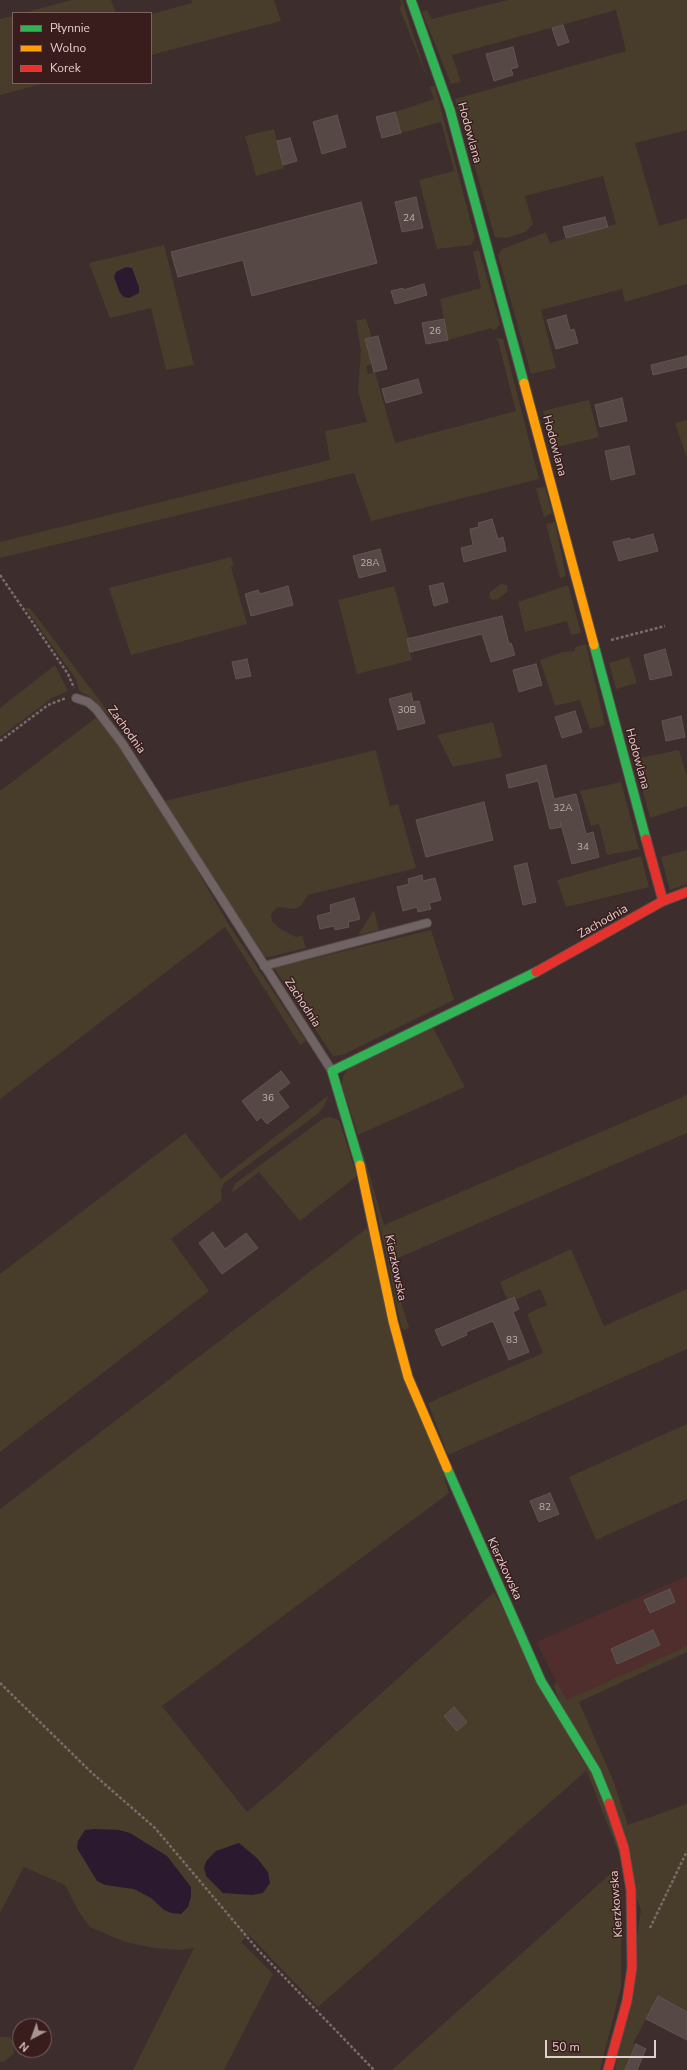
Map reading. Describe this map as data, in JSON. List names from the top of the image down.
{
  "streets": {
    "street": ["Hodowlana", "Zachodnia", "Kierzkowska"]
  },
  "crossings": [
    ["Hodowlana", "Zachodnia"],
    ["Zachodnia", "Kierzkowska"]
  ],
  "house_numbers": [
    "24",
    "26",
    "28A",
    "30B",
    "32A",
    "34",
    "36",
    "83",
    "82"
  ],
  "legend": ["Płynnie", "Wolno", "Korek"],
  "scale_bar": "50 m",
  "north": "bottom left"
}
